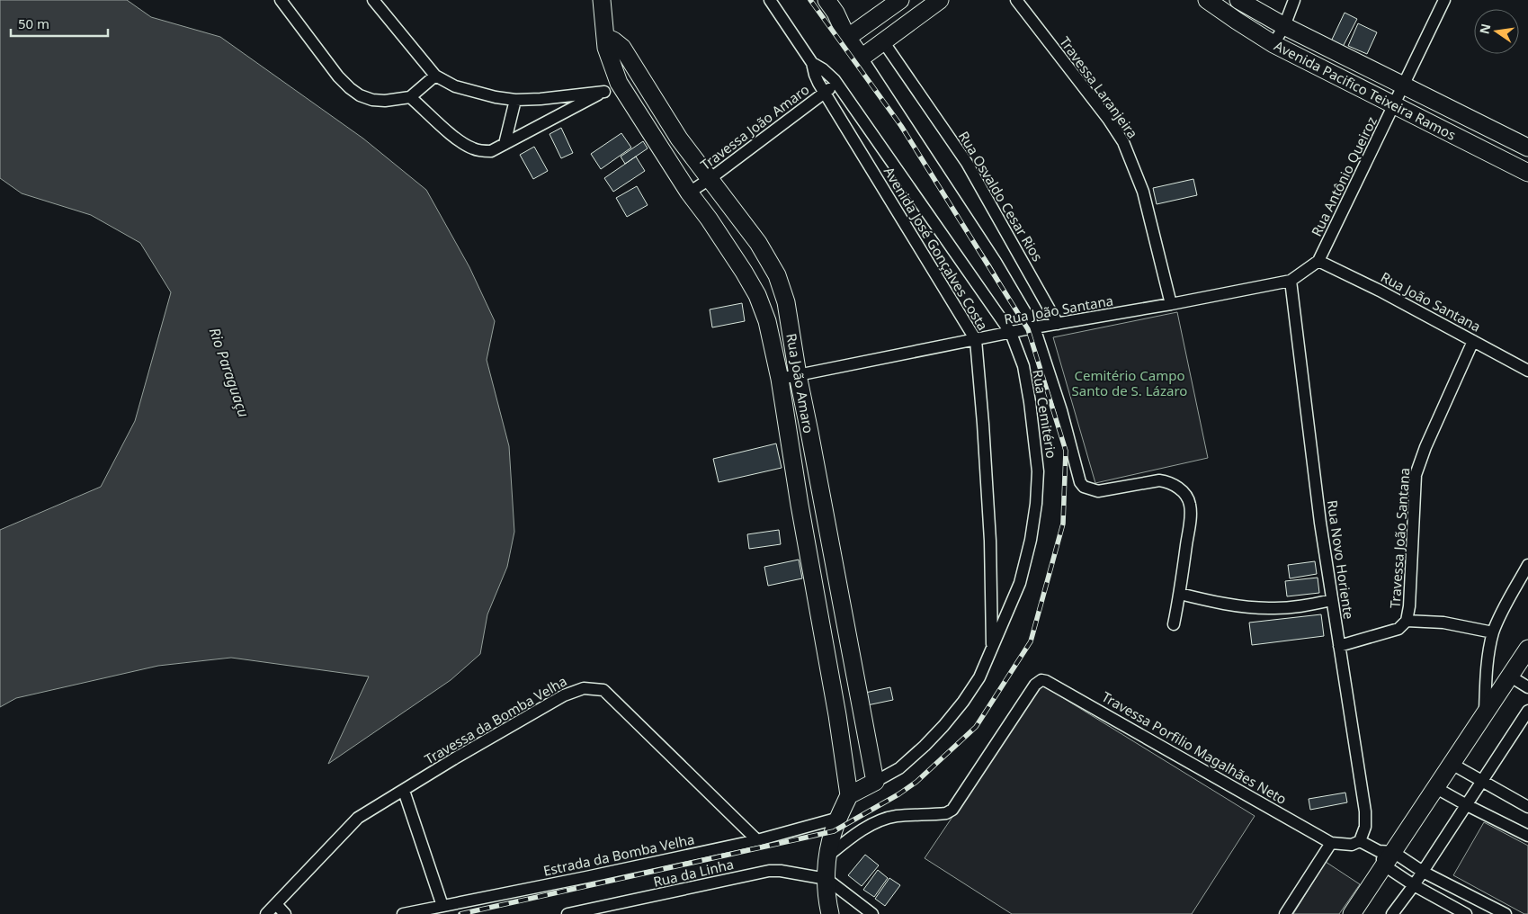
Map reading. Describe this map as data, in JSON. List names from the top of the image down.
{
  "streets": {
    "street": [
      "Travessa Laranjeira",
      "Avenida Pacifico Teixeira Ramos",
      "Travessa João Amaro",
      "Rua Antônio Queiroz",
      "Rua Osvaldo Cesar Rios",
      "Avenida José Gonçalves Costa",
      "Rua João Santana",
      "Rua João Amaro",
      "Rua Cemitério",
      "Travessa João Santana",
      "Rua Novo Horiente",
      "Travessa da Bomba Velha",
      "Travessa Porfilio Magalhães Neto",
      "Estrada da Bomba Velha",
      "Rua da Linha"
    ]
  },
  "crossings": [
    ["Travessa Laranjeira", "Rua João Santana"],
    ["Avenida Pacifico Teixeira Ramos", "Rua Antônio Queiroz"],
    ["Travessa João Amaro", "Avenida José Gonçalves Costa"],
    ["Travessa João Amaro", "Rua João Amaro"],
    ["Travessa João Amaro", "Rua Cemitério"],
    ["Rua Antônio Queiroz", "Rua João Santana"],
    ["Rua Antônio Queiroz", "Rua Novo Horiente"],
    ["Rua Osvaldo Cesar Rios", "Rua João Santana"],
    ["Avenida José Gonçalves Costa", "Rua João Santana"],
    ["Avenida José Gonçalves Costa", "Rua Cemitério"],
    ["Rua João Santana", "Rua João Amaro"],
    ["Rua João Santana", "Rua Cemitério"],
    ["Rua João Santana", "Travessa João Santana"],
    ["Rua João Santana", "Rua Novo Horiente"],
    ["Rua João Amaro", "Rua Cemitério"],
    ["Travessa João Santana", "Rua Novo Horiente"],
    ["Travessa da Bomba Velha", "Estrada da Bomba Velha"]
  ],
  "water": ["Rio Paraguaçu"],
  "parks": ["Cemitério Campo Santo de S. Lázaro"],
  "scale_bar": "50 m",
  "north": "left"
}
